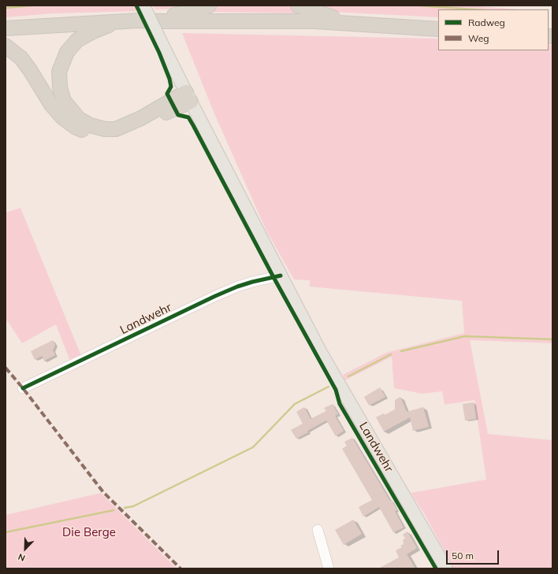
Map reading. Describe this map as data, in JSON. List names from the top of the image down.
{
  "streets": {
    "main road": ["Landwehr"]
  },
  "parks": ["Die Berge"],
  "legend": ["Radweg", "Weg"],
  "scale_bar": "50 m",
  "north": "bottom left"
}
